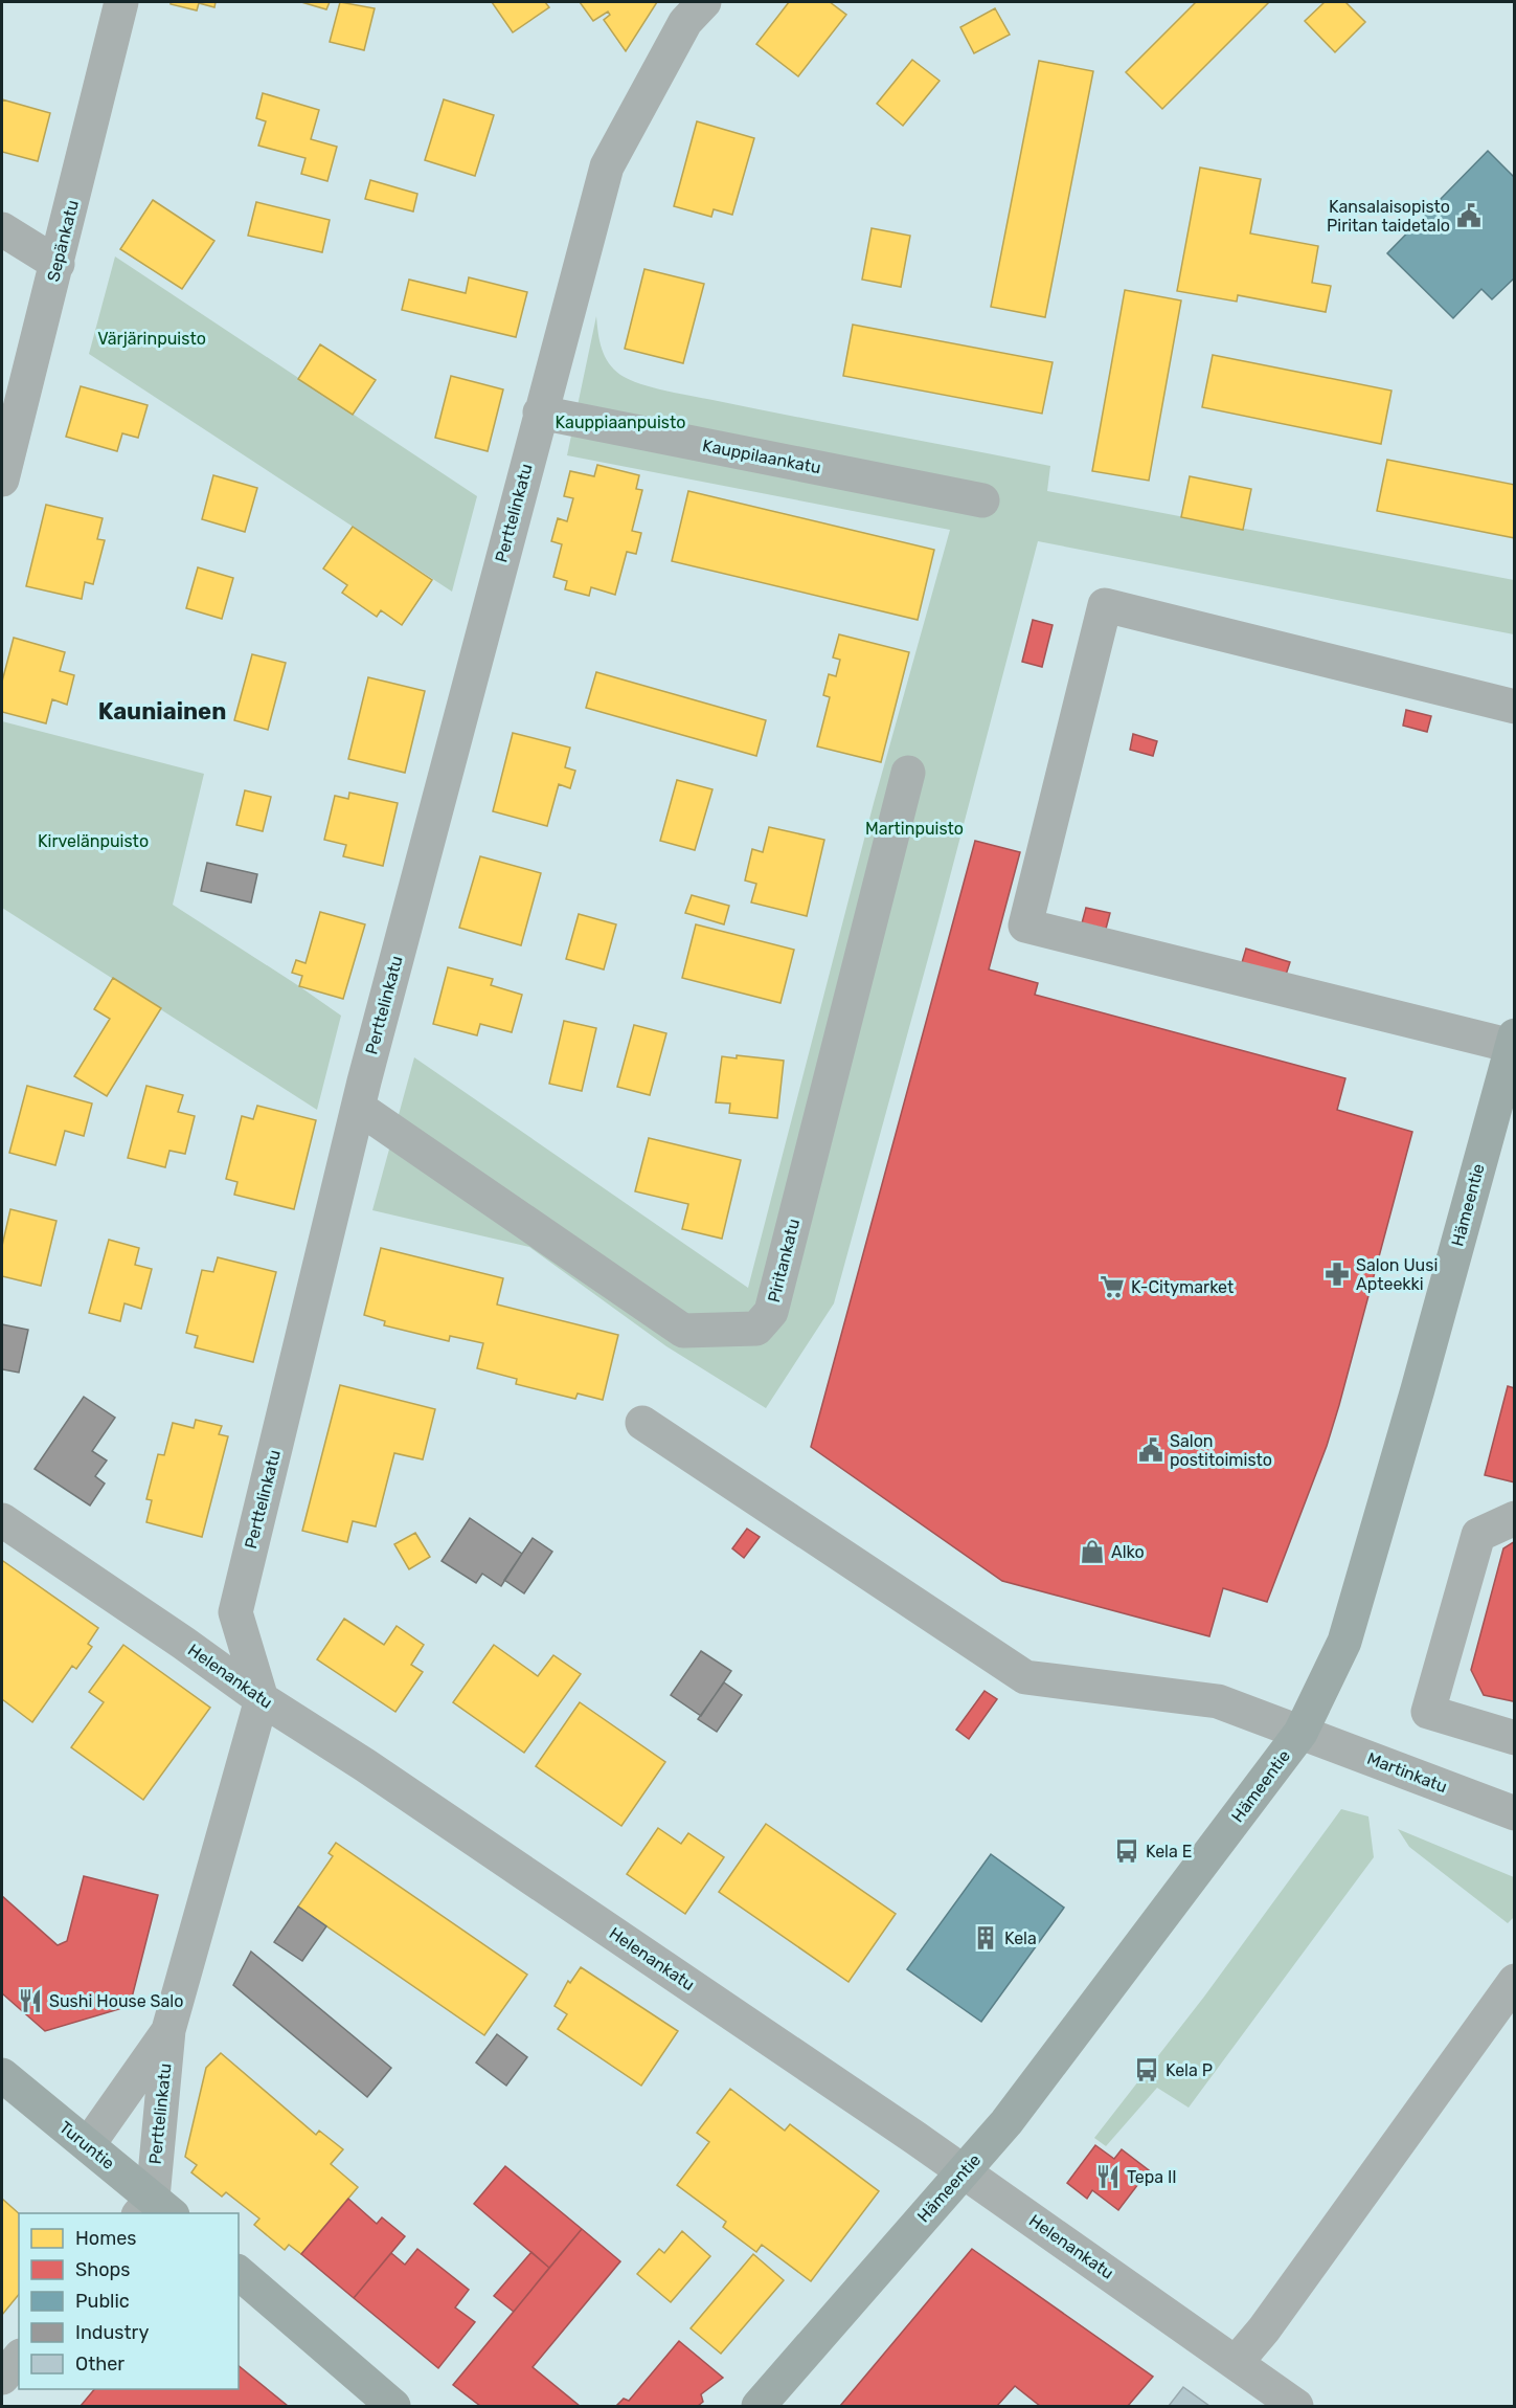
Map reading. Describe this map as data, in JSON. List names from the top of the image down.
{
  "streets": {
    "main road": ["Hämeentie", "Turuntie"],
    "street": [
      "Sepänkatu",
      "Kauppilaankatu",
      "Perttelinkatu",
      "Piritankatu",
      "Helenankatu",
      "Martinkatu"
    ]
  },
  "crossings": [
    ["Kauppilaankatu", "Perttelinkatu"],
    ["Perttelinkatu", "Piritankatu"],
    ["Perttelinkatu", "Helenankatu"],
    ["Perttelinkatu", "Turuntie"],
    ["Hämeentie", "Helenankatu"],
    ["Hämeentie", "Martinkatu"]
  ],
  "districts": ["Kauniainen"],
  "parks": [
    "Värjärinpuisto",
    "Kauppiaanpuisto",
    "Martinpuisto",
    "Kirvelänpuisto"
  ],
  "places": {
    "public building": ["Kansalaisopisto Piritan taidetalo", "Salon postitoimisto"],
    "pharmacy": ["Salon Uusi Apteekki"],
    "supermarket": ["K-Citymarket"],
    "shop": ["Alko"],
    "bus stop": ["Kela E", "Kela P"],
    "building": ["Kela"],
    "restaurant": ["Sushi House Salo", "Tepa II"]
  },
  "legend": [
    "Homes",
    "Shops",
    "Public",
    "Industry",
    "Other"
  ]
}
